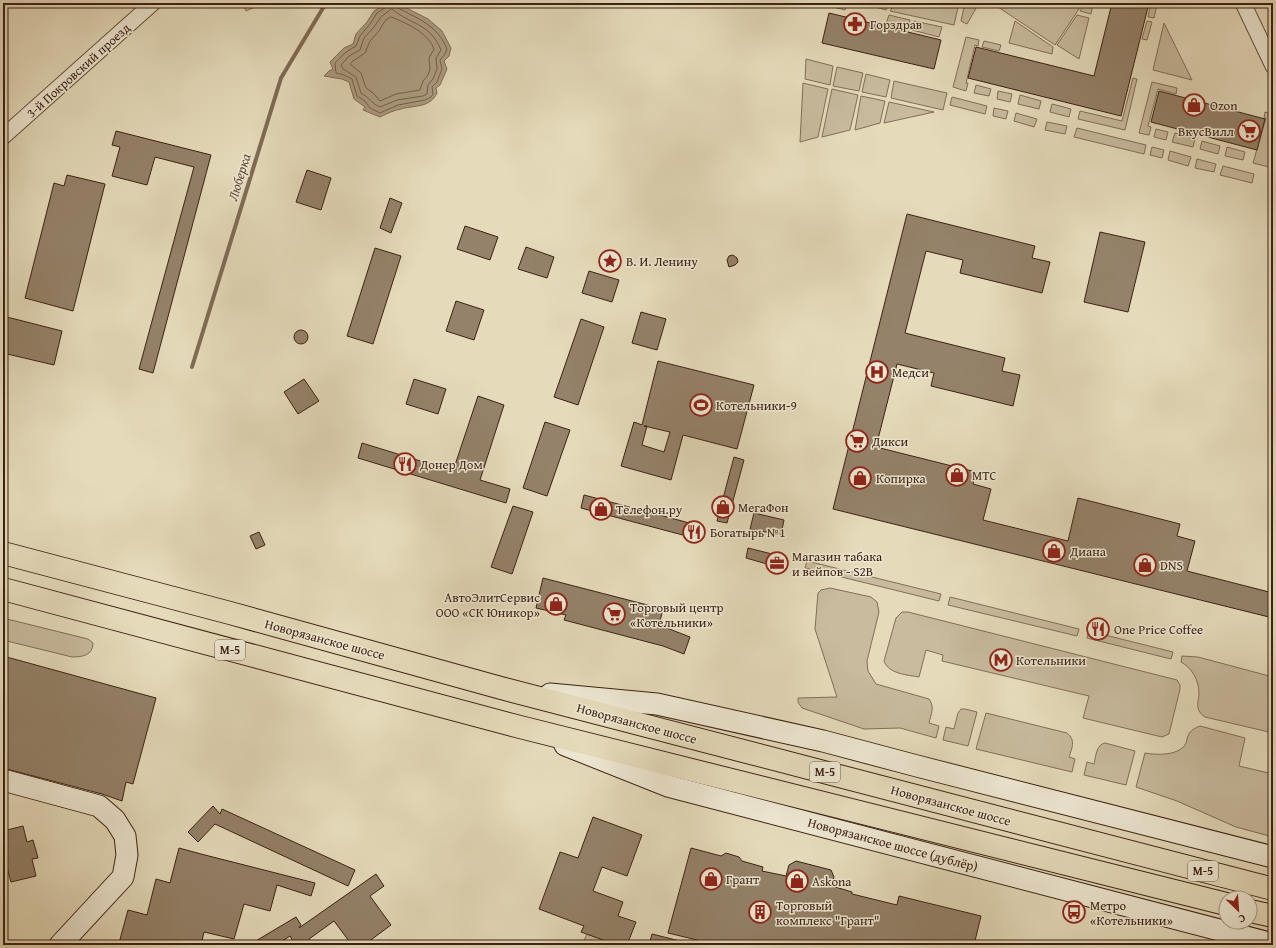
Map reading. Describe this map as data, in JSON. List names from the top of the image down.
{
  "streets": {
    "highway": ["Новорязанское шоссе", "М-5"],
    "main road": ["Новорязанское шоссе (дублёр)"],
    "street": ["3-й Покровский проезд"]
  },
  "crossings": [
    ["М-5", "Новорязанское шоссе (дублёр)"]
  ],
  "water": ["Люберка"],
  "places": {
    "pharmacy": ["Горздрав"],
    "shop": [
      "Ozon",
      "МТС",
      "Копирка",
      "МегаФон",
      "Телефон.ру",
      "Диана",
      "DNS",
      "АвтоЭлитСервис ООО «СК Юникор»",
      "Грант",
      "Askona"
    ],
    "supermarket": ["ВкусВилл", "Дикси", "Торговый центр «Котельники»"],
    "place": ["В. И. Ленину"],
    "hospital": ["Медси"],
    "sports": ["Котельники-9"],
    "restaurant": ["Донер Дом", "Богатырь №1", "One Price Coffee"],
    "office": ["Магазин табака и вейпов - S2B"],
    "metro station": ["Котельники"],
    "building": ["Торговый комплекс \"Грант\""],
    "bus stop": ["Метро «Котельники»"]
  },
  "north": "bottom right"
}
